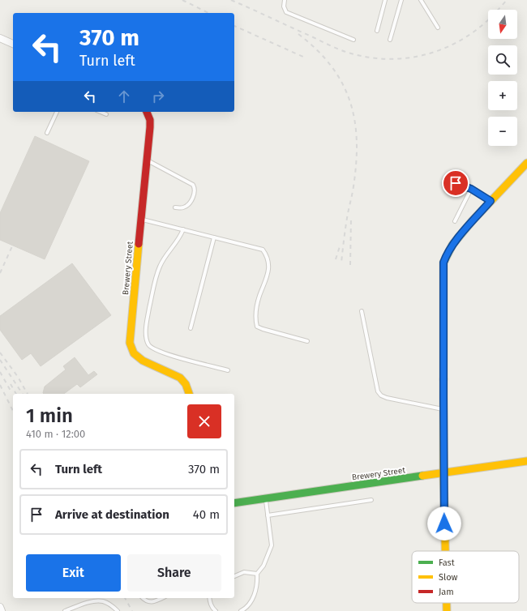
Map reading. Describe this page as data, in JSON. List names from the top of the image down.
{
  "streets": {
    "street": ["Brewery Street"]
  },
  "legend": ["Fast", "Slow", "Jam"],
  "north": "bottom",
  "page": {
    "map_buttons": ["+", "−"],
    "turn": ["370 m", "Turn left"],
    "heading": ["1 min", "410 m · 12:00"],
    "list": [
      {
        "name": "Turn left",
        "value": "370 m"
      },
      {
        "name": "Arrive at destination",
        "value": "40 m"
      }
    ],
    "buttons": ["Exit", "Share"]
  }
}
